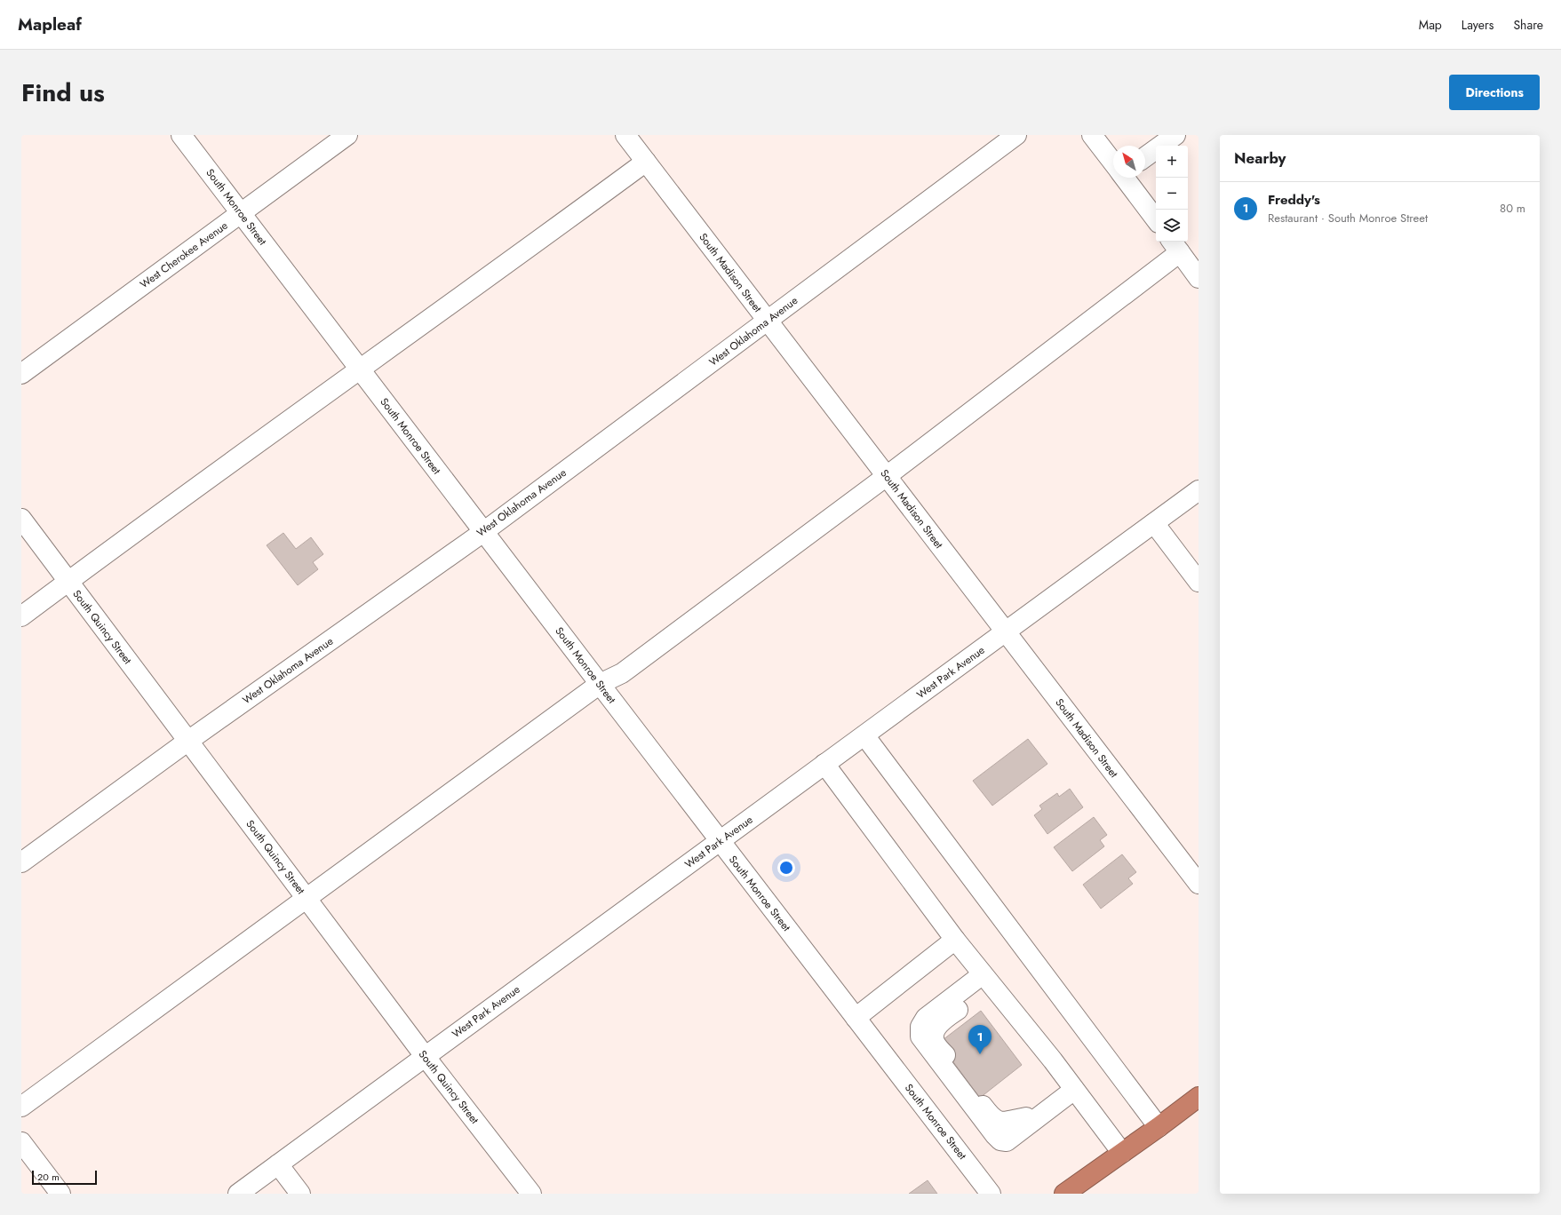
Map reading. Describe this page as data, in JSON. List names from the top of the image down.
{
  "streets": {
    "street": [
      "South Monroe Street",
      "West Cherokee Avenue",
      "South Madison Street",
      "West Oklahoma Avenue",
      "South Quincy Street",
      "West Park Avenue"
    ]
  },
  "crossings": [
    ["South Monroe Street", "West Cherokee Avenue"],
    ["South Monroe Street", "West Oklahoma Avenue"],
    ["South Monroe Street", "West Park Avenue"],
    ["South Madison Street", "West Oklahoma Avenue"],
    ["South Madison Street", "West Park Avenue"],
    ["West Oklahoma Avenue", "South Quincy Street"],
    ["South Quincy Street", "West Park Avenue"]
  ],
  "scale_bar": "20 m",
  "north": "top left",
  "page": {
    "header": "Mapleaf",
    "nav": ["Map", "Layers", "Share"],
    "title": "Find us",
    "buttons": "Directions",
    "heading": "Nearby",
    "map_buttons": ["+", "−"],
    "list": [
      {
        "mark": "1",
        "name": "Freddy's",
        "note": "Restaurant · South Monroe Street",
        "value": "80 m"
      }
    ],
    "pins": "1",
    "scale": "20 m"
  }
}
